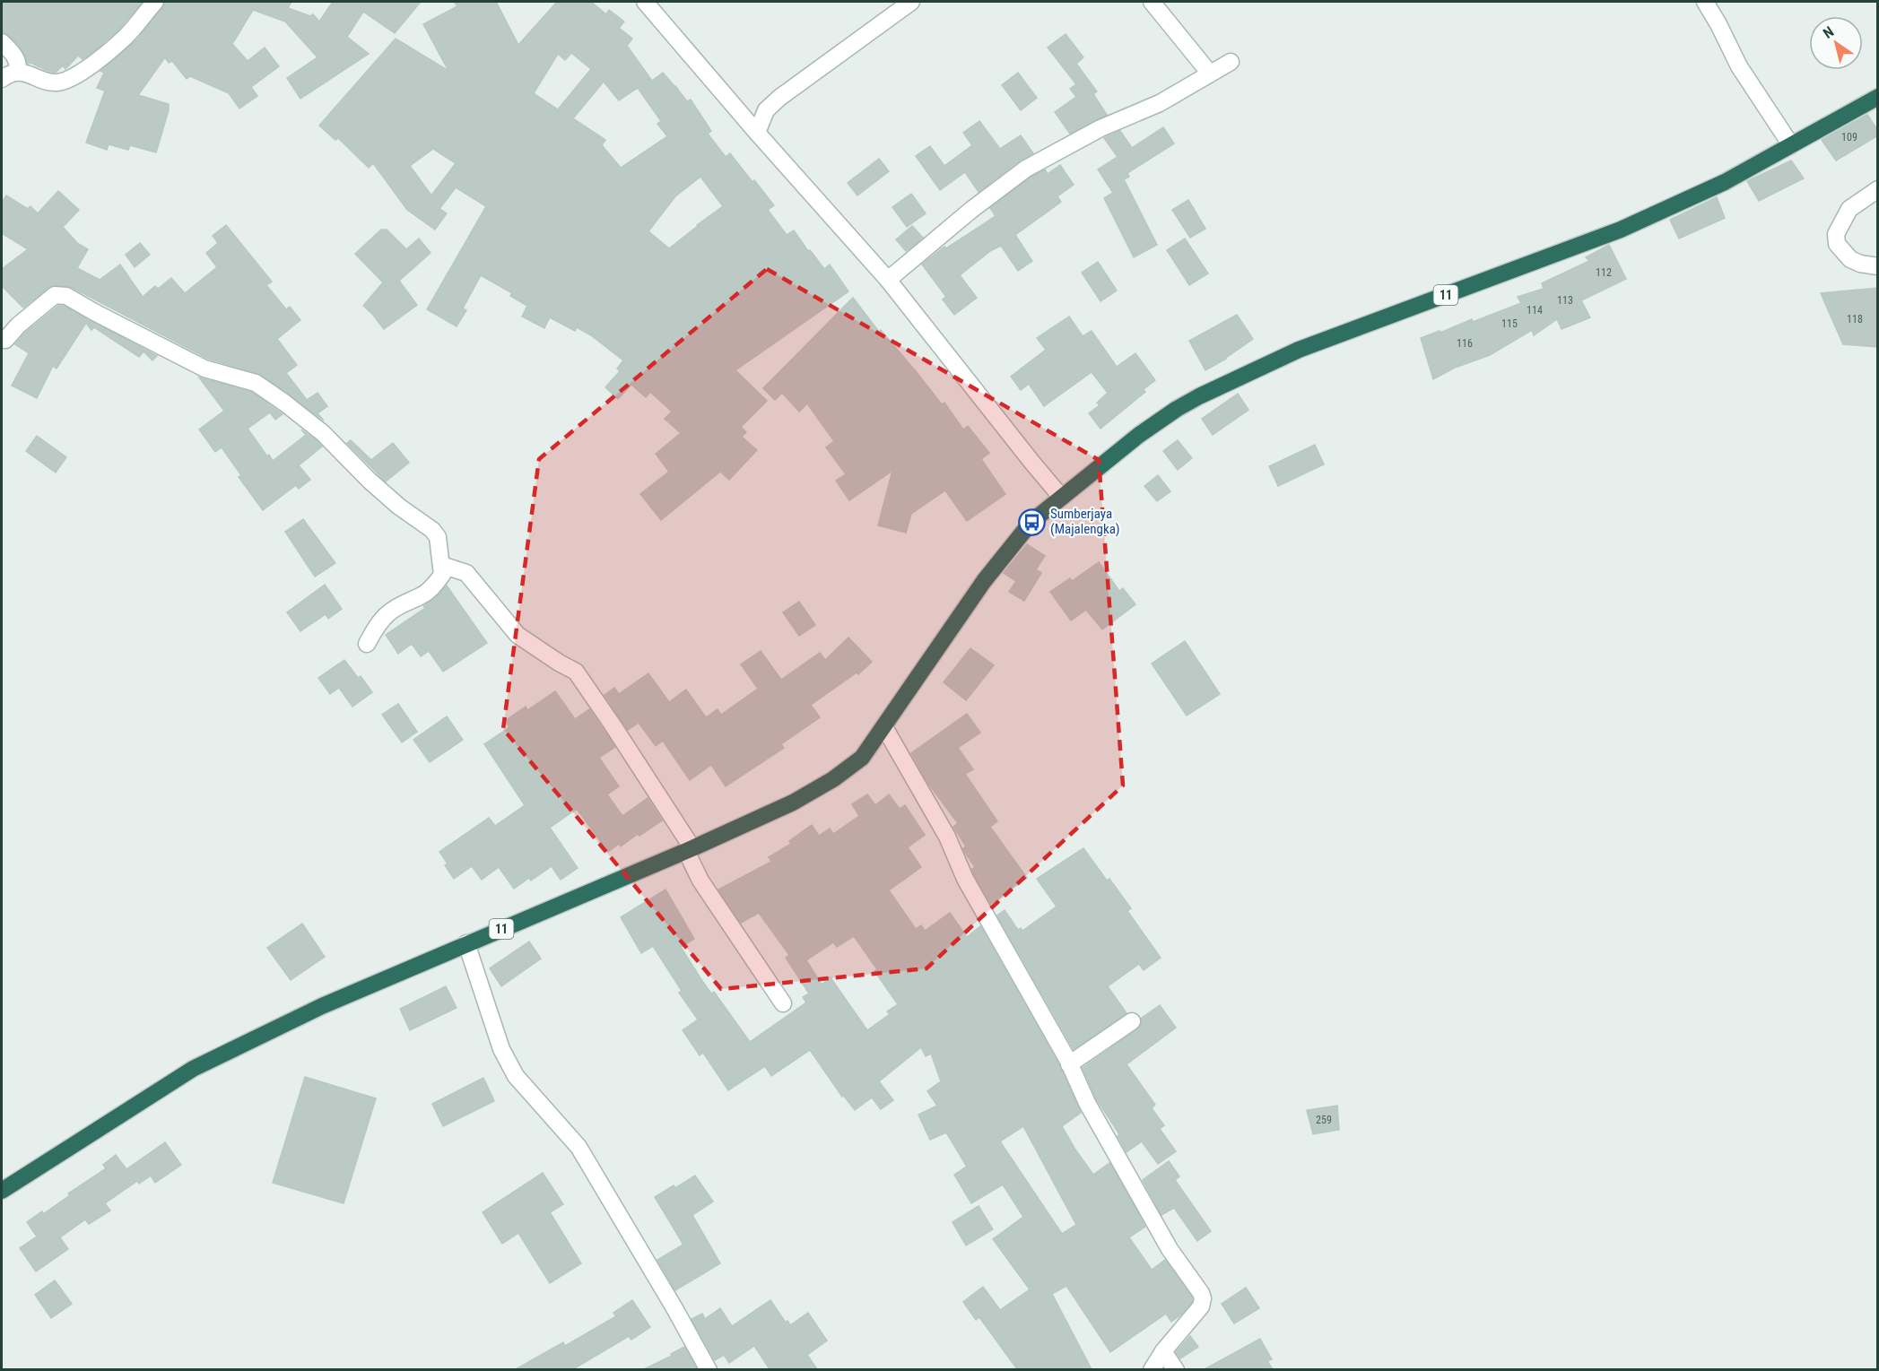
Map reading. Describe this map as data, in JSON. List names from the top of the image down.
{
  "streets": {
    "highway": ["11"]
  },
  "places": {
    "bus stop": ["Sumberjaya (Majalengka)"]
  },
  "house_numbers": [
    "109",
    "112",
    "113",
    "114",
    "118",
    "115",
    "116",
    "259"
  ],
  "north": "top left"
}
